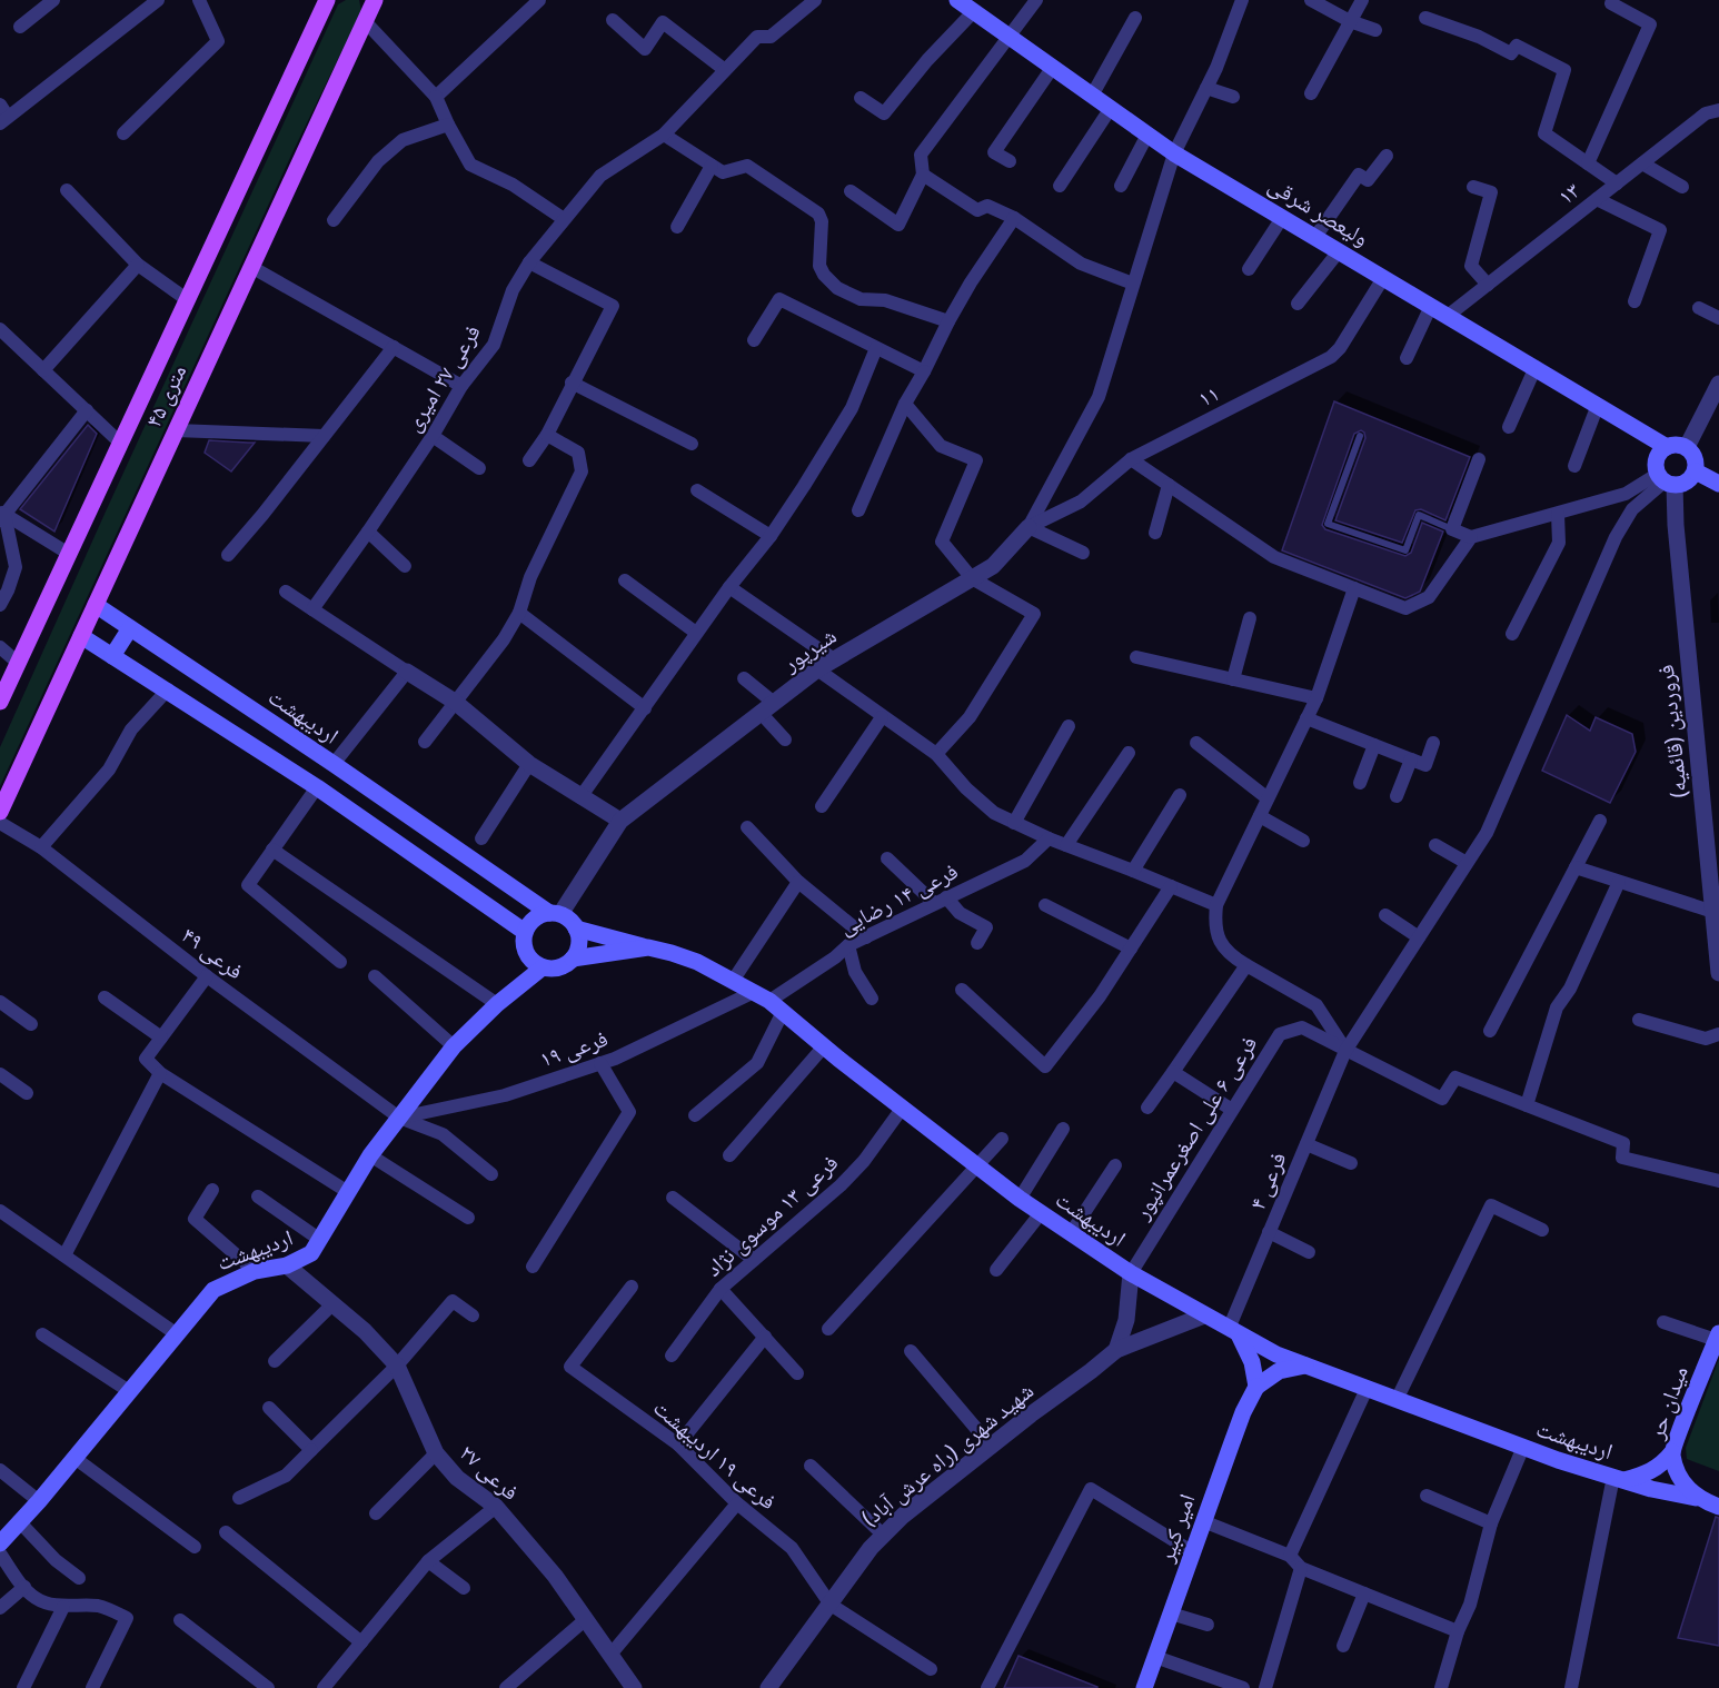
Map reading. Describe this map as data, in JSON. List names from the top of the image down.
{
  "streets": {
    "main road": [
      "ولیعصر شرقی",
      "۴۵ متری",
      "اردیبهشت",
      "میدان حر",
      "امیر کبیر"
    ],
    "street": [
      "۱۳",
      "فرعی ۲۷ امیری",
      "۱۱",
      "شیرپور",
      "فروردین (قائمیه)",
      "فرعی ۱۴ رضایی",
      "فرعی ۴۹",
      "فرعی ۱۹",
      "فرعی ۶ علی اصغرعمرانپور",
      "فرعی ۴",
      "فرعی ۱‍۳ موسوی نژاد",
      "فرعی ۱۹ اردیبهشت",
      "شهید شهری (راه عرش آباد)",
      "فرعی ۲۷"
    ]
  },
  "crossings": [
    ["۱۳", "ولیعصر شرقی"],
    ["ولیعصر شرقی", "۱۱"],
    ["ولیعصر شرقی", "فروردین (قائمیه)"],
    ["ولیعصر شرقی", "فرعی ۴"],
    ["۴۵ متری", "اردیبهشت"],
    ["۱۱", "شیرپور"],
    ["شیرپور", "اردیبهشت"],
    ["اردیبهشت", "فرعی ۱۴ رضایی"],
    ["اردیبهشت", "فرعی ۴۹"],
    ["اردیبهشت", "فرعی ۱۹"],
    ["اردیبهشت", "فرعی ۶ علی اصغرعمرانپور"],
    ["اردیبهشت", "فرعی ۴"],
    ["اردیبهشت", "فرعی ۱‍۳ موسوی نژاد"],
    ["اردیبهشت", "میدان حر"],
    ["اردیبهشت", "شهید شهری (راه عرش آباد)"],
    ["اردیبهشت", "فرعی ۲۷"],
    ["فروردین (قائمیه)", "فرعی ۴"],
    ["فرعی ۴۹", "فرعی ۱۹"],
    ["فرعی ۶ علی اصغرعمرانپور", "فرعی ۴"],
    ["فرعی ۱۹ اردیبهشت", "شهید شهری (راه عرش آباد)"]
  ]
}
